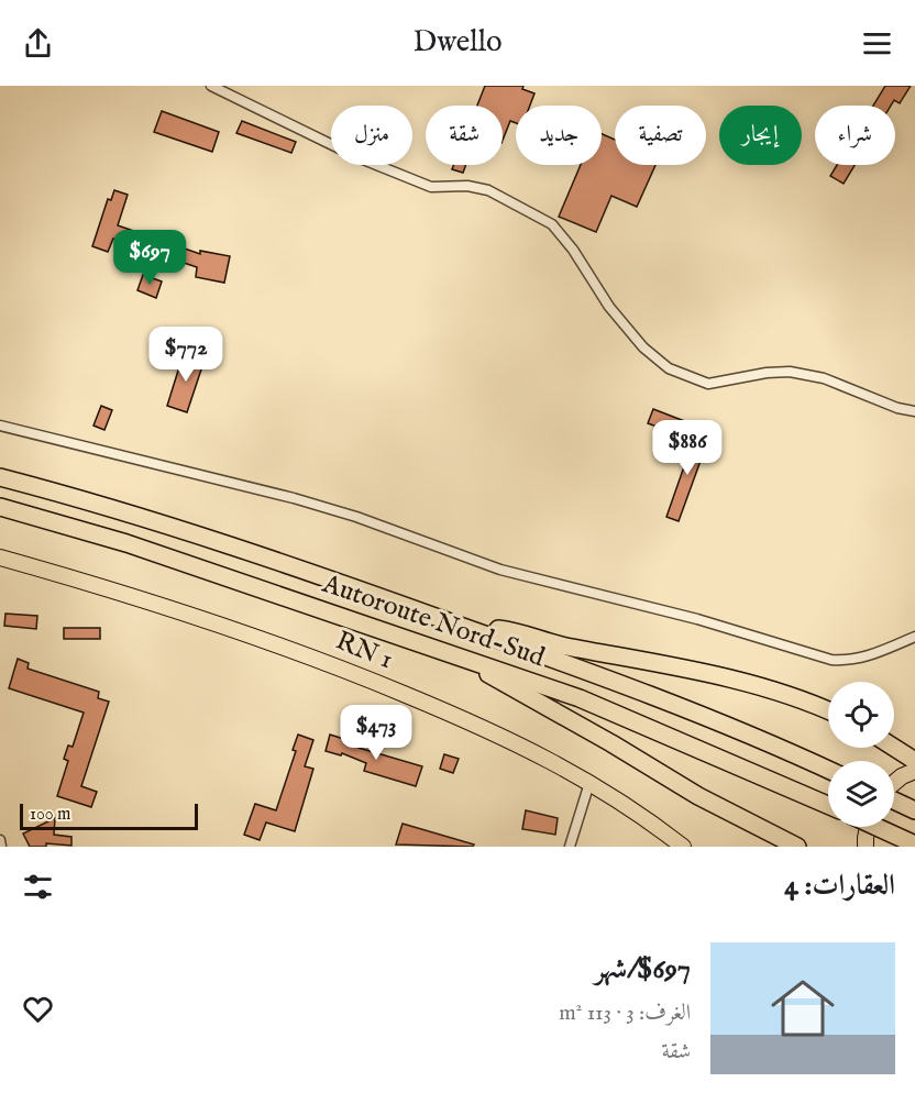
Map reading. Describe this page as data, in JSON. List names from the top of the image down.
{
  "streets": {
    "highway": ["Autoroute Nord-Sud"],
    "main road": ["RN 1"]
  },
  "scale_bar": "100 m",
  "page": {
    "header": "Dwello",
    "chip": [
      "شراء",
      "إيجار",
      "تصفية",
      "جديد",
      "شقة",
      "منزل"
    ],
    "price": [
      "$697",
      "$772",
      "$886",
      "$473"
    ],
    "scale": "100 m",
    "heading": "العقارات: 4",
    "list": [
      {
        "name": "$697/شهر",
        "note": "الغرف: 3 · 113 m² · شقة"
      }
    ]
  }
}
